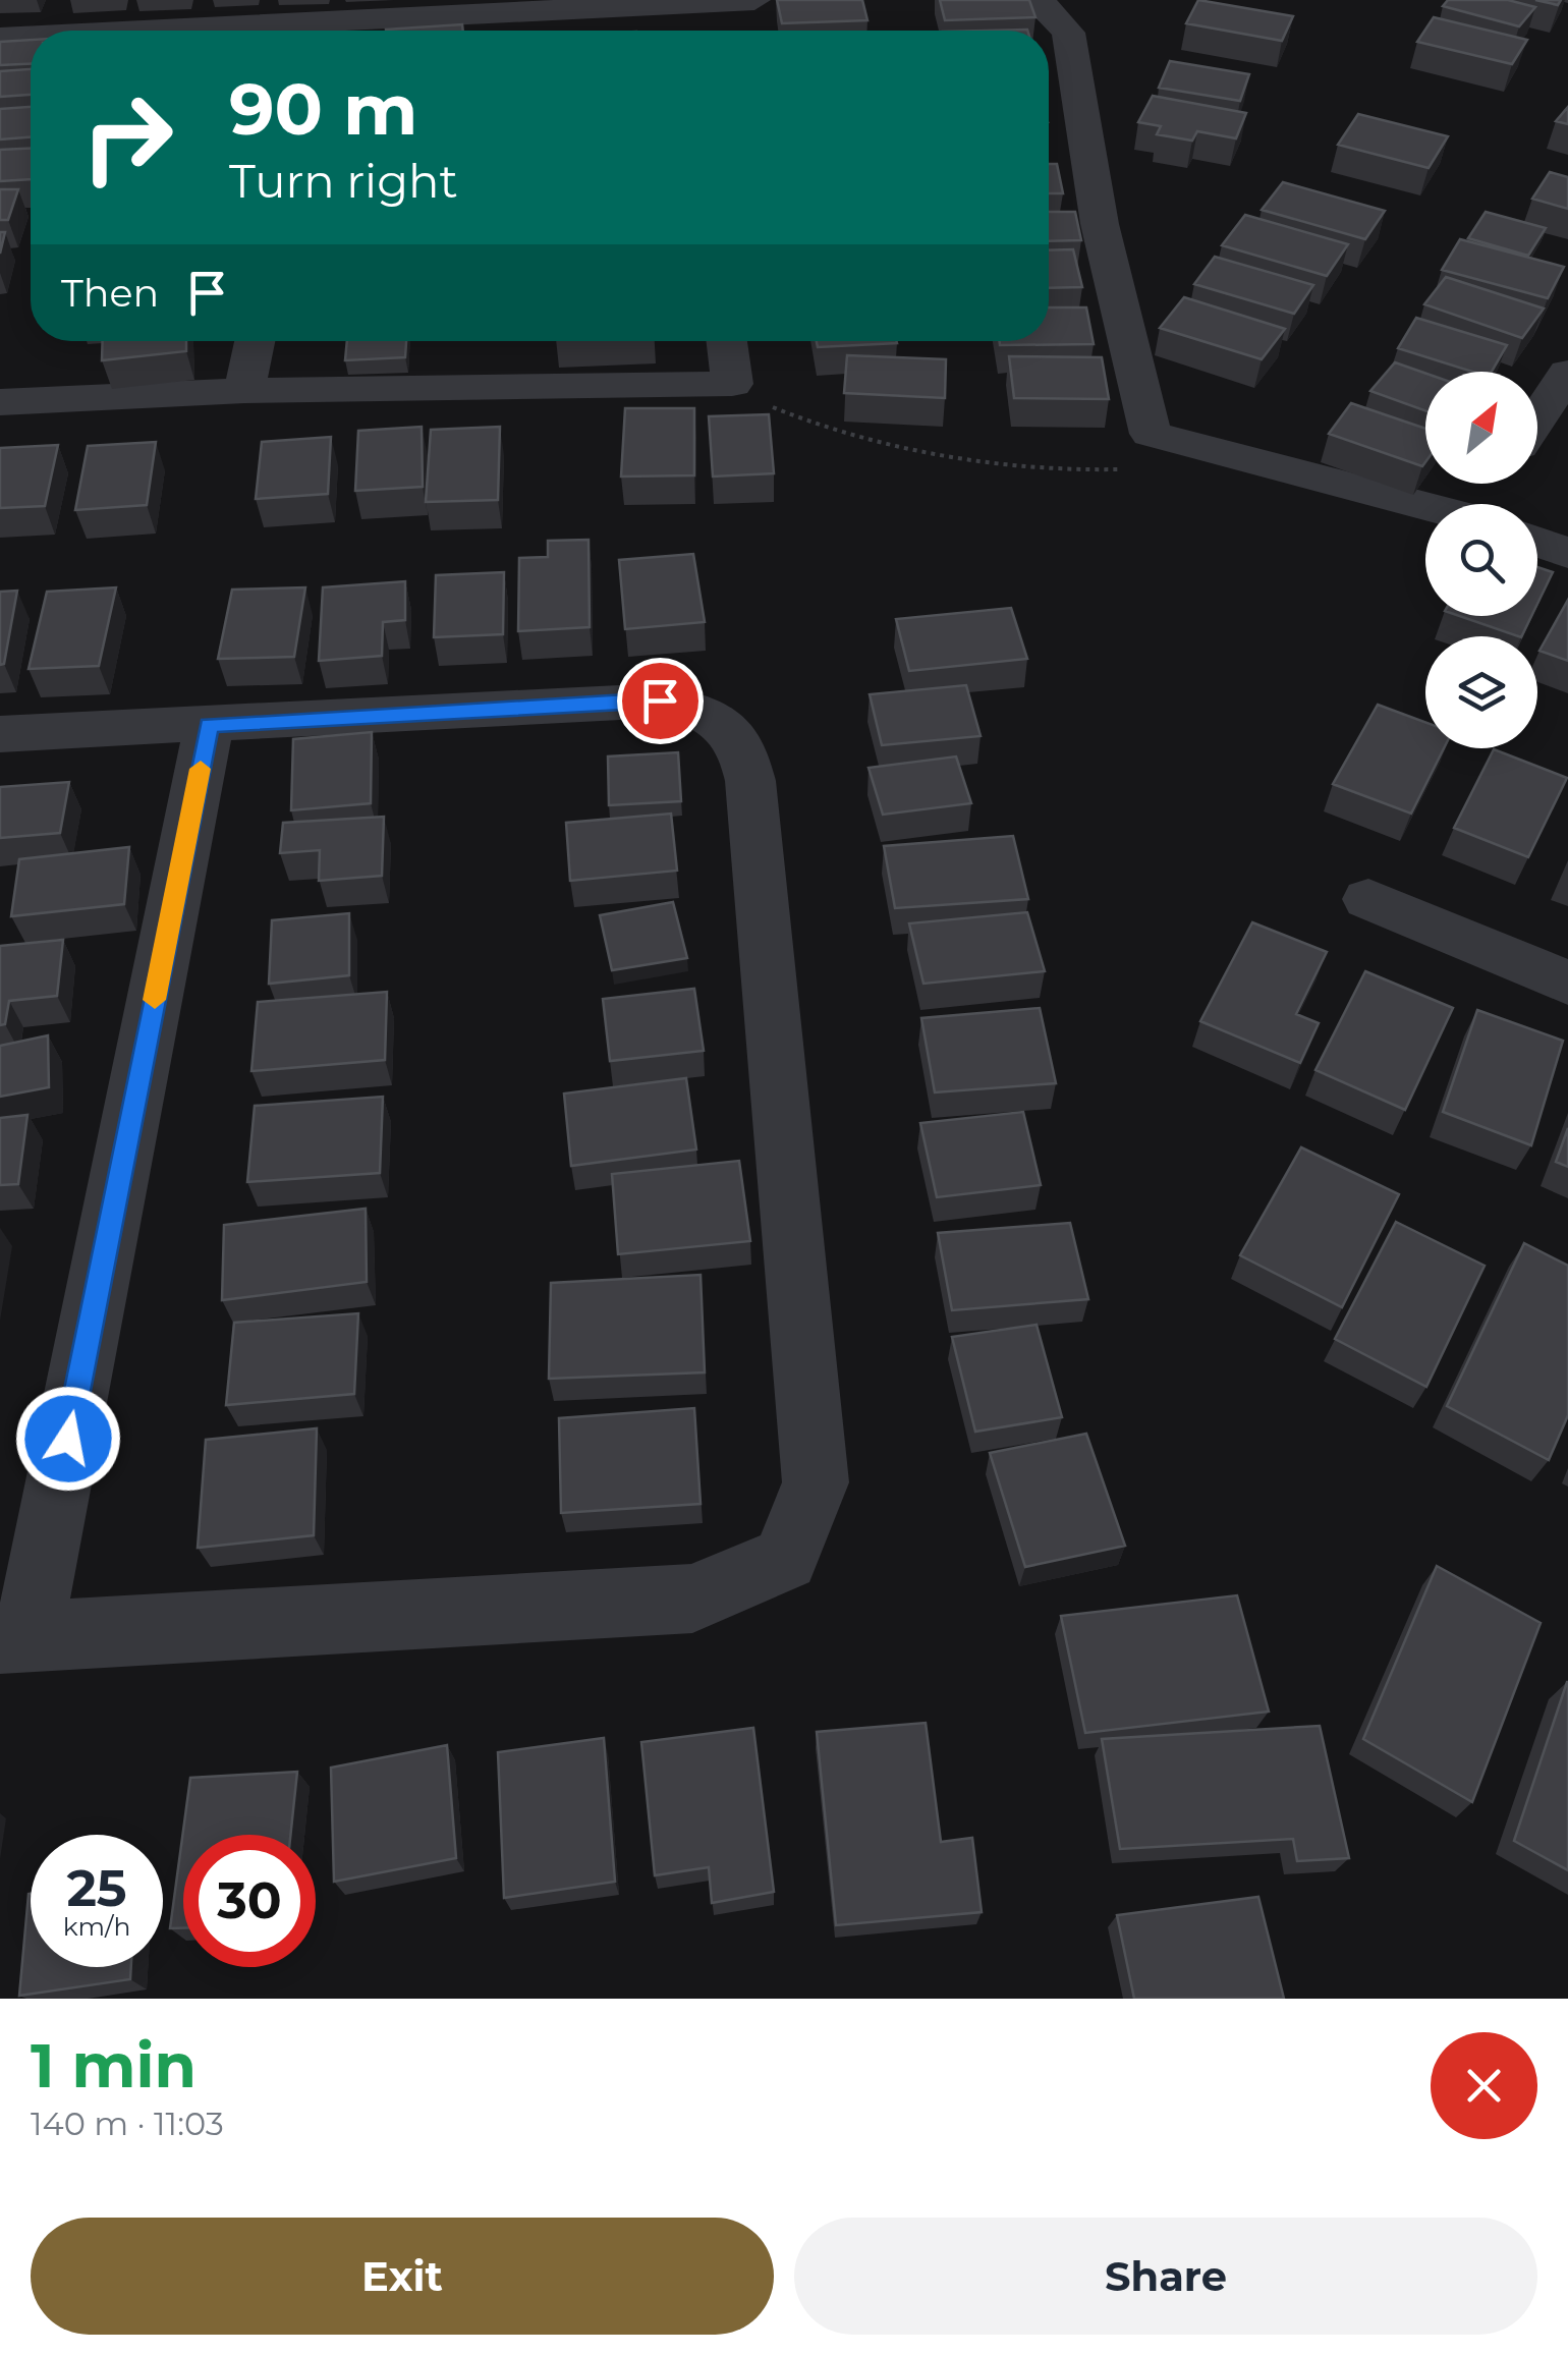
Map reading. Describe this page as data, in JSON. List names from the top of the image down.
{
  "north": "top right",
  "page": {
    "turn": ["90 m", "Turn right"],
    "then": "Then",
    "speed": "25 km/h",
    "limit": "30",
    "heading": ["1 min", "140 m · 11:03"],
    "buttons": ["Exit", "Share"]
  }
}
